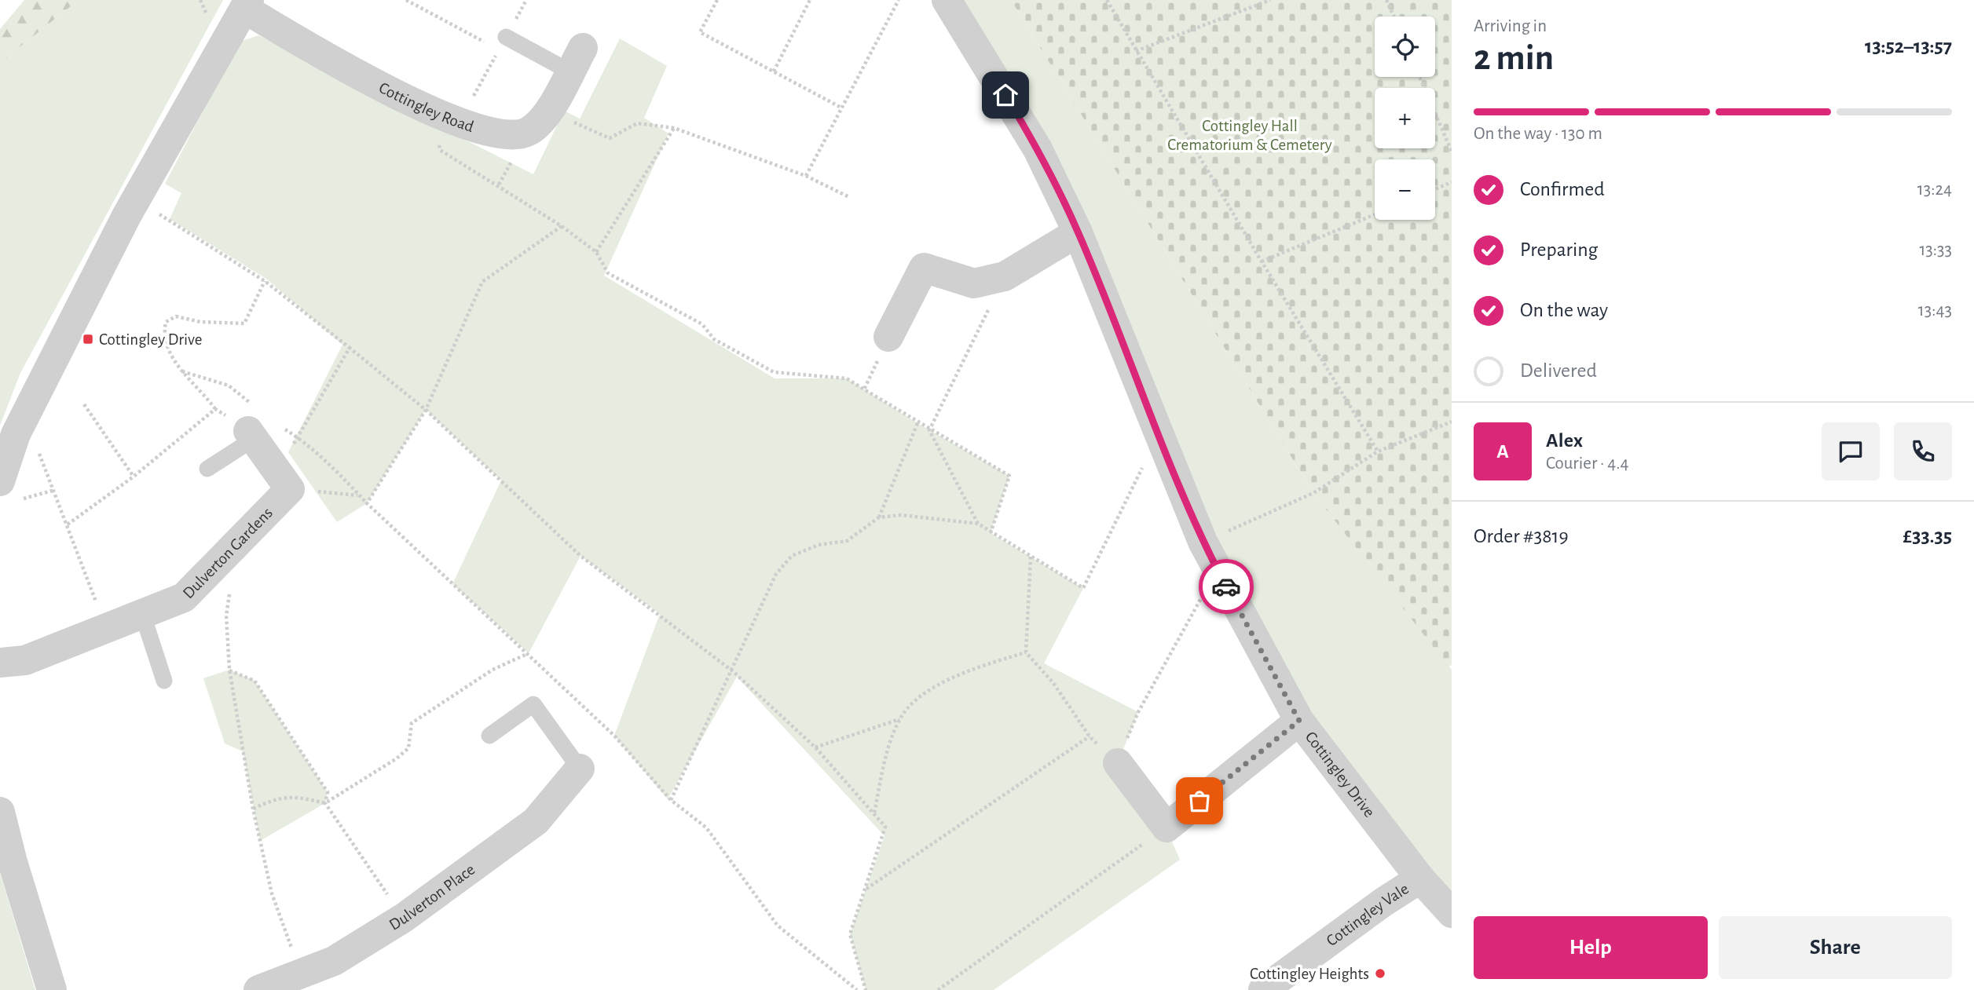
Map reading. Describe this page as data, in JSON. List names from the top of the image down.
{
  "streets": {
    "street": [
      "Cottingley Road",
      "Dulverton Gardens",
      "Cottingley Drive",
      "Dulverton Place",
      "Cottingley Vale"
    ]
  },
  "crossings": [
    ["Cottingley Drive", "Cottingley Vale"]
  ],
  "parks": ["Cottingley Hall Crematorium & Cemetery"],
  "places": {
    "transit": ["Cottingley Drive"],
    "other": ["Cottingley Heights"]
  },
  "page": {
    "heading": ["2 min", "Arriving in", "13:52–13:57"],
    "panel": [
      "Alex",
      "Courier · 4.4",
      "Order #3819",
      "£33.35"
    ],
    "map_buttons": ["+", "−"],
    "bar": "On the way · 130 m",
    "list": [
      ["Confirmed", "13:24"],
      ["Preparing", "13:33"],
      ["On the way", "13:43"],
      "Delivered"
    ],
    "round": "A",
    "buttons": ["Help", "Share"]
  }
}
